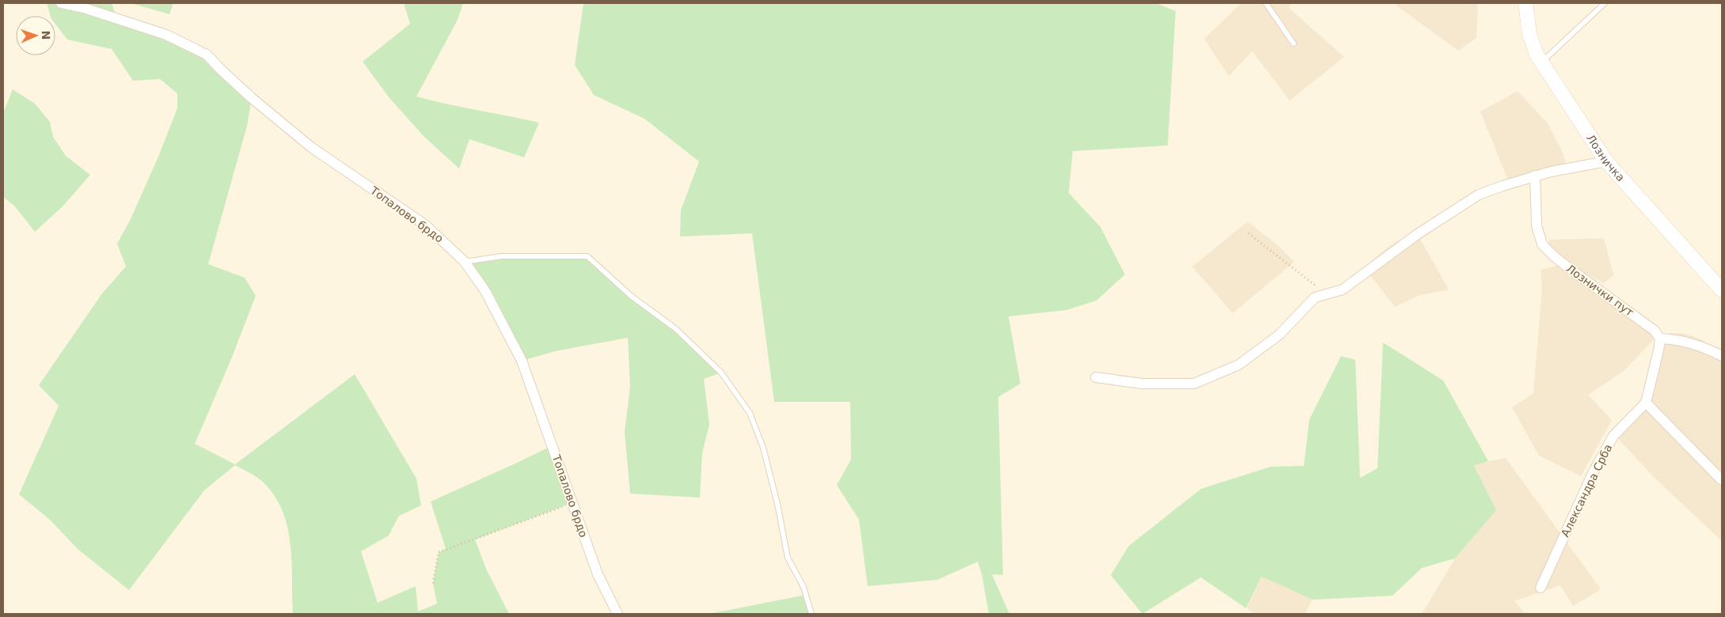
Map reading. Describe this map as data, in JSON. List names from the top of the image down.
{
  "streets": {
    "street": [
      "Лозничка",
      "Топалово брдо",
      "Лознички пут",
      "Александра Срба"
    ]
  },
  "north": "right"
}
